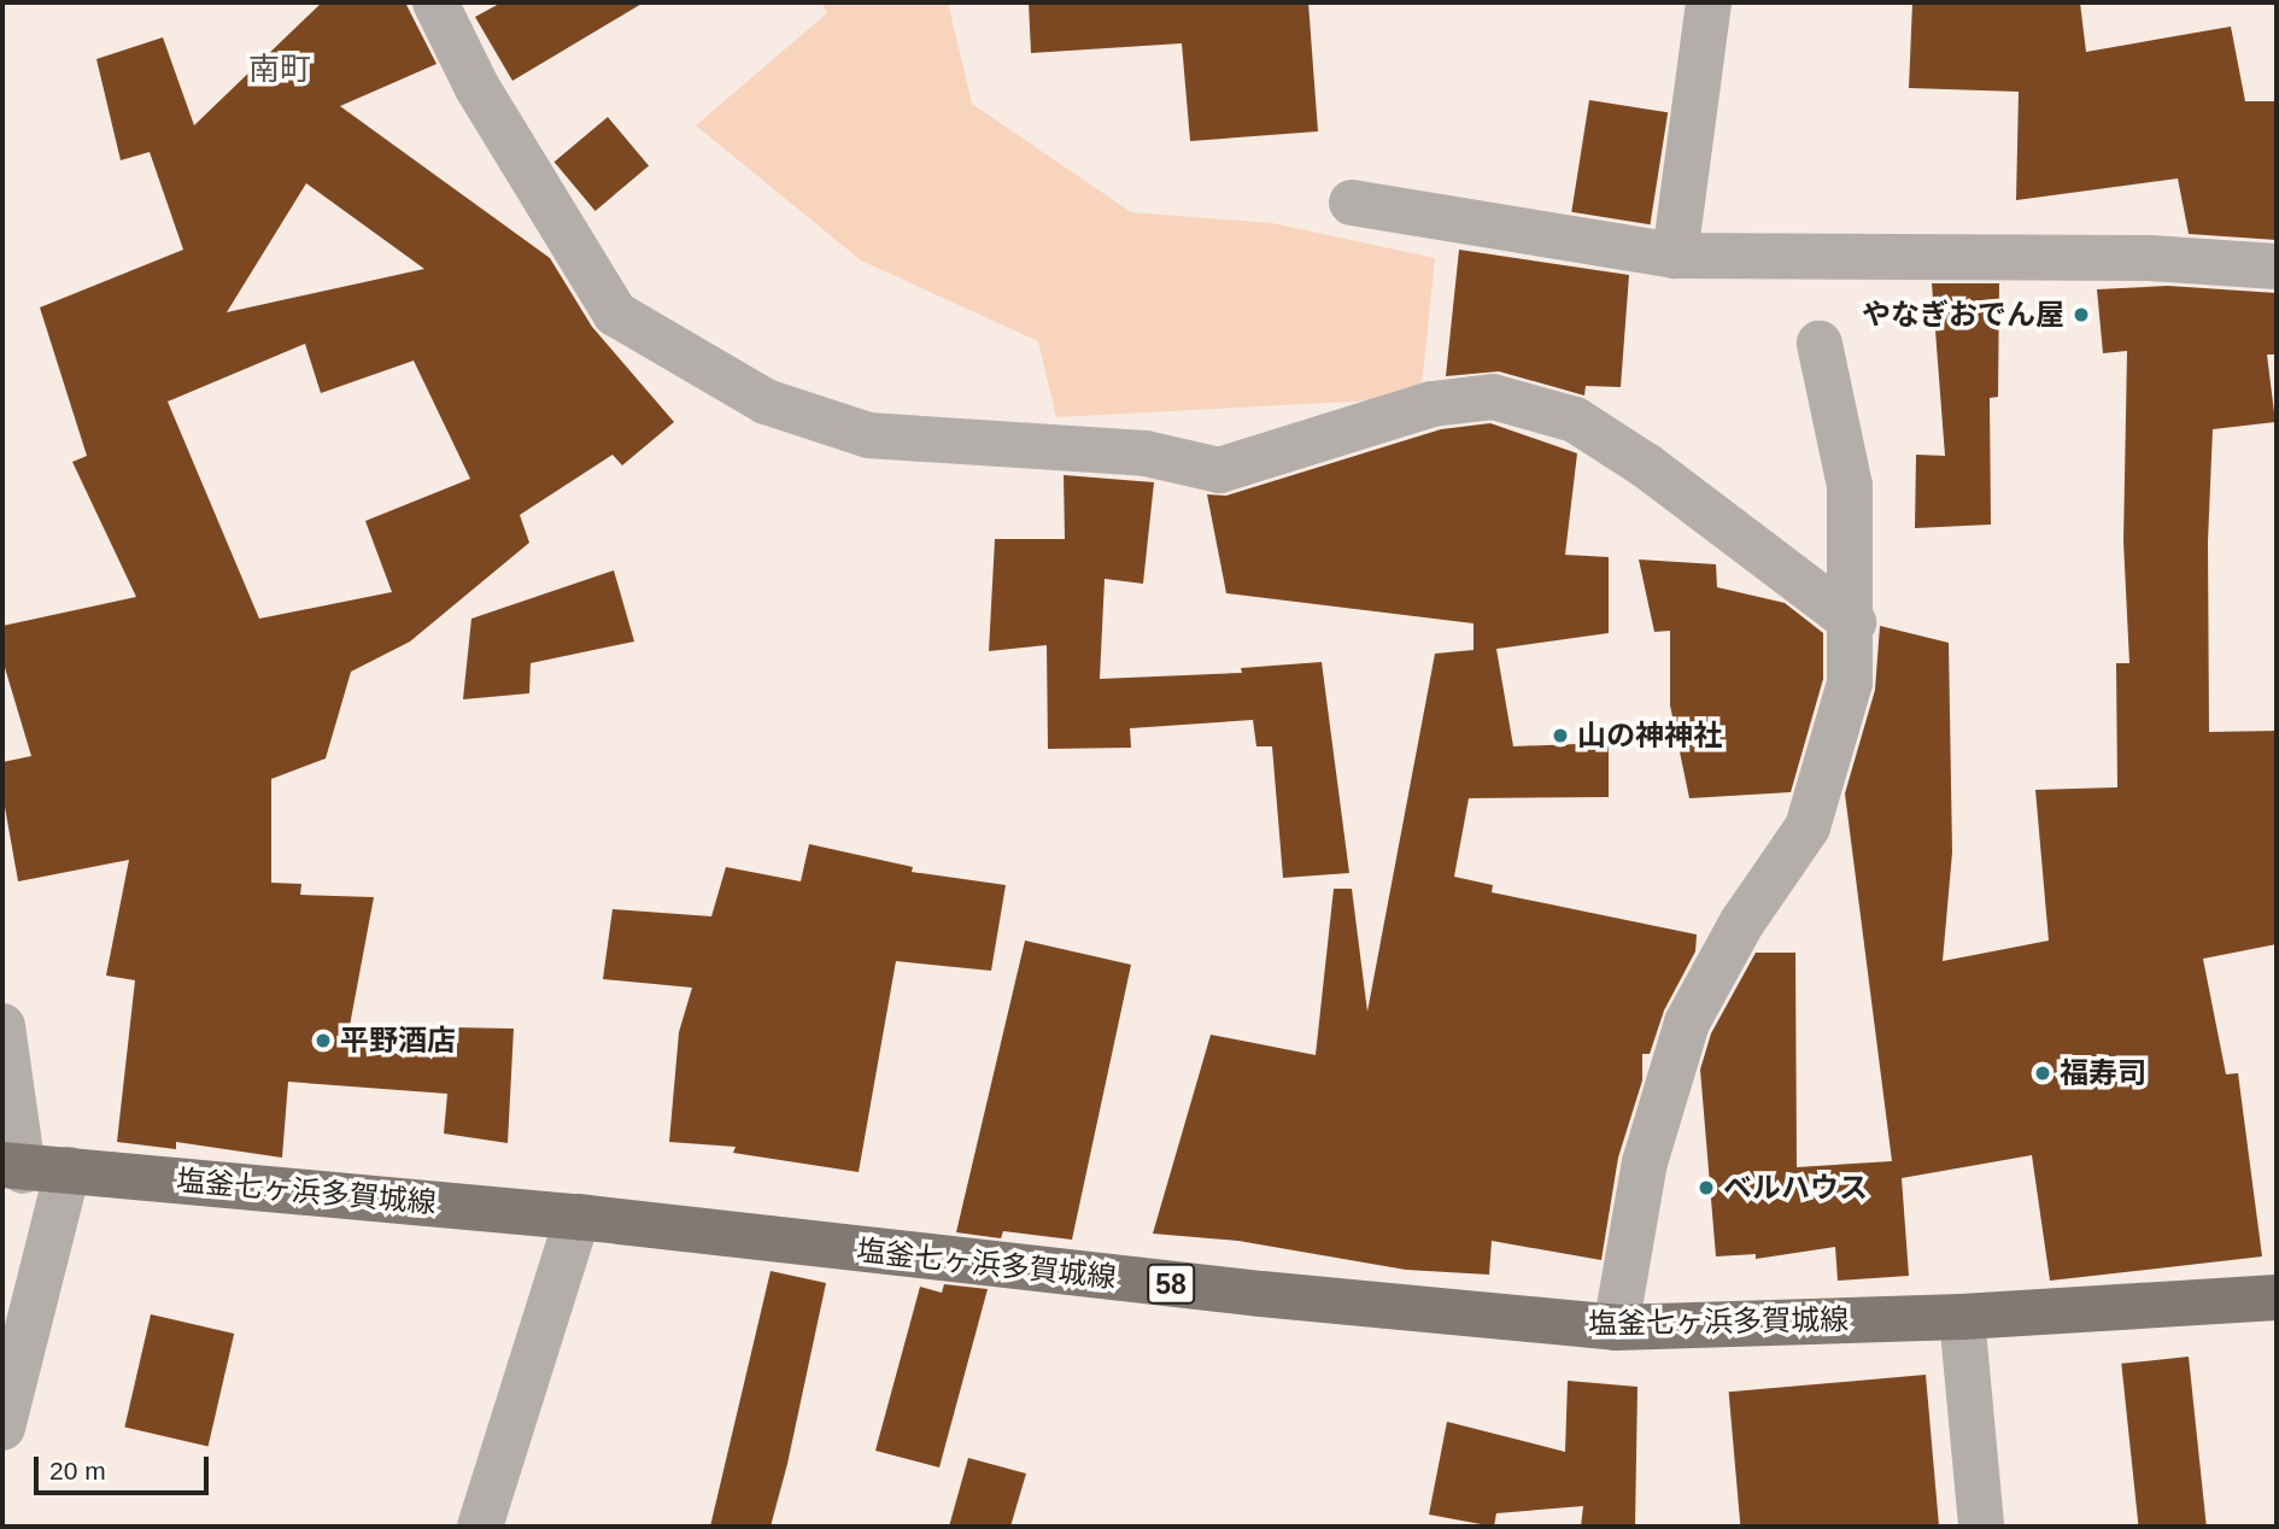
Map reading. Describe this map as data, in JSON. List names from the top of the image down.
{
  "streets": {
    "main road": ["塩釜七ヶ浜多賀城線", "58"]
  },
  "districts": ["南町"],
  "places": [
    "やなぎおでん屋",
    "山の神神社",
    "平野酒店",
    "福寿司",
    "ベルハウス"
  ],
  "scale_bar": "20 m"
}
